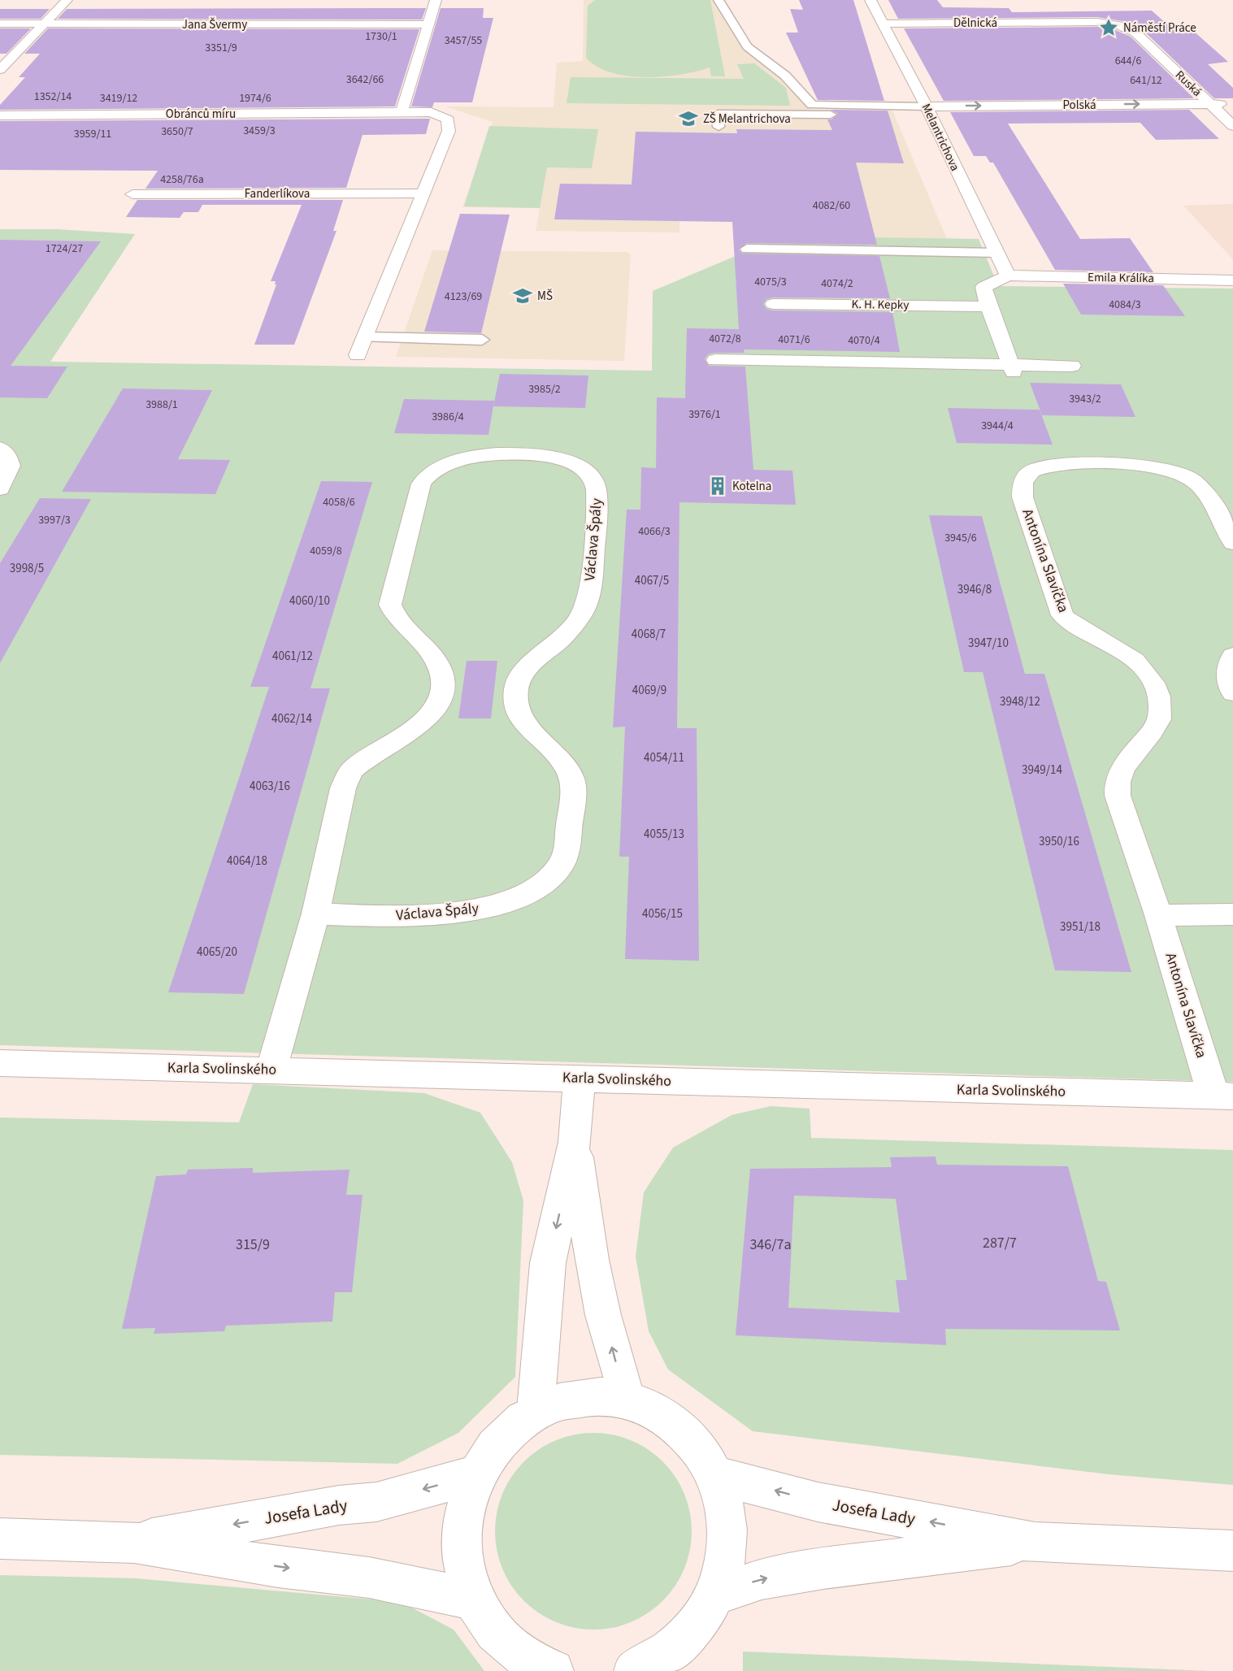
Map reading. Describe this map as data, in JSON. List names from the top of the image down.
{
  "streets": {
    "street": [
      "Dělnická",
      "Jana Švermy",
      "Ruská",
      "Polská",
      "Obránců míru",
      "Melantrichova",
      "Fanderlíkova",
      "Emila Králíka",
      "K. H. Kepky",
      "Václava Špály",
      "Antonína Slavíčka",
      "Karla Svolinského",
      "Josefa Lady"
    ]
  },
  "crossings": [
    ["Dělnická", "Ruská"],
    ["Dělnická", "Melantrichova"],
    ["Ruská", "Polská"],
    ["Polská", "Melantrichova"],
    ["Melantrichova", "Emila Králíka"],
    ["Václava Špály", "Karla Svolinského"],
    ["Antonína Slavíčka", "Karla Svolinského"]
  ],
  "one_way": ["Polská"],
  "places": {
    "place": ["Náměstí Práce"],
    "school or university": ["ZŠ Melantrichova", "MŠ"],
    "building": ["Kotelna"]
  },
  "house_numbers": [
    "1730/1",
    "3457/55",
    "3351/9",
    "644/6",
    "3642/66",
    "641/12",
    "1352/14",
    "3419/12",
    "1974/6",
    "3459/3",
    "3650/7",
    "3959/11",
    "4258/76a",
    "4082/60",
    "1724/27",
    "4075/3",
    "4074/2",
    "4123/69",
    "4084/3",
    "4072/8",
    "4071/6",
    "4070/4",
    "3985/2",
    "3943/2",
    "3988/1",
    "3976/1",
    "3986/4",
    "3944/4",
    "4058/6",
    "3997/3",
    "4066/3",
    "3945/6",
    "4059/8",
    "3998/5",
    "4067/5",
    "3946/8",
    "4060/10",
    "4068/7",
    "3947/10",
    "4061/12",
    "4069/9",
    "3948/12",
    "4062/14",
    "4054/11",
    "3949/14",
    "4063/16",
    "4055/13",
    "3950/16",
    "4064/18",
    "4056/15",
    "3951/18",
    "4065/20",
    "287/7",
    "315/9",
    "346/7a"
  ]
}
